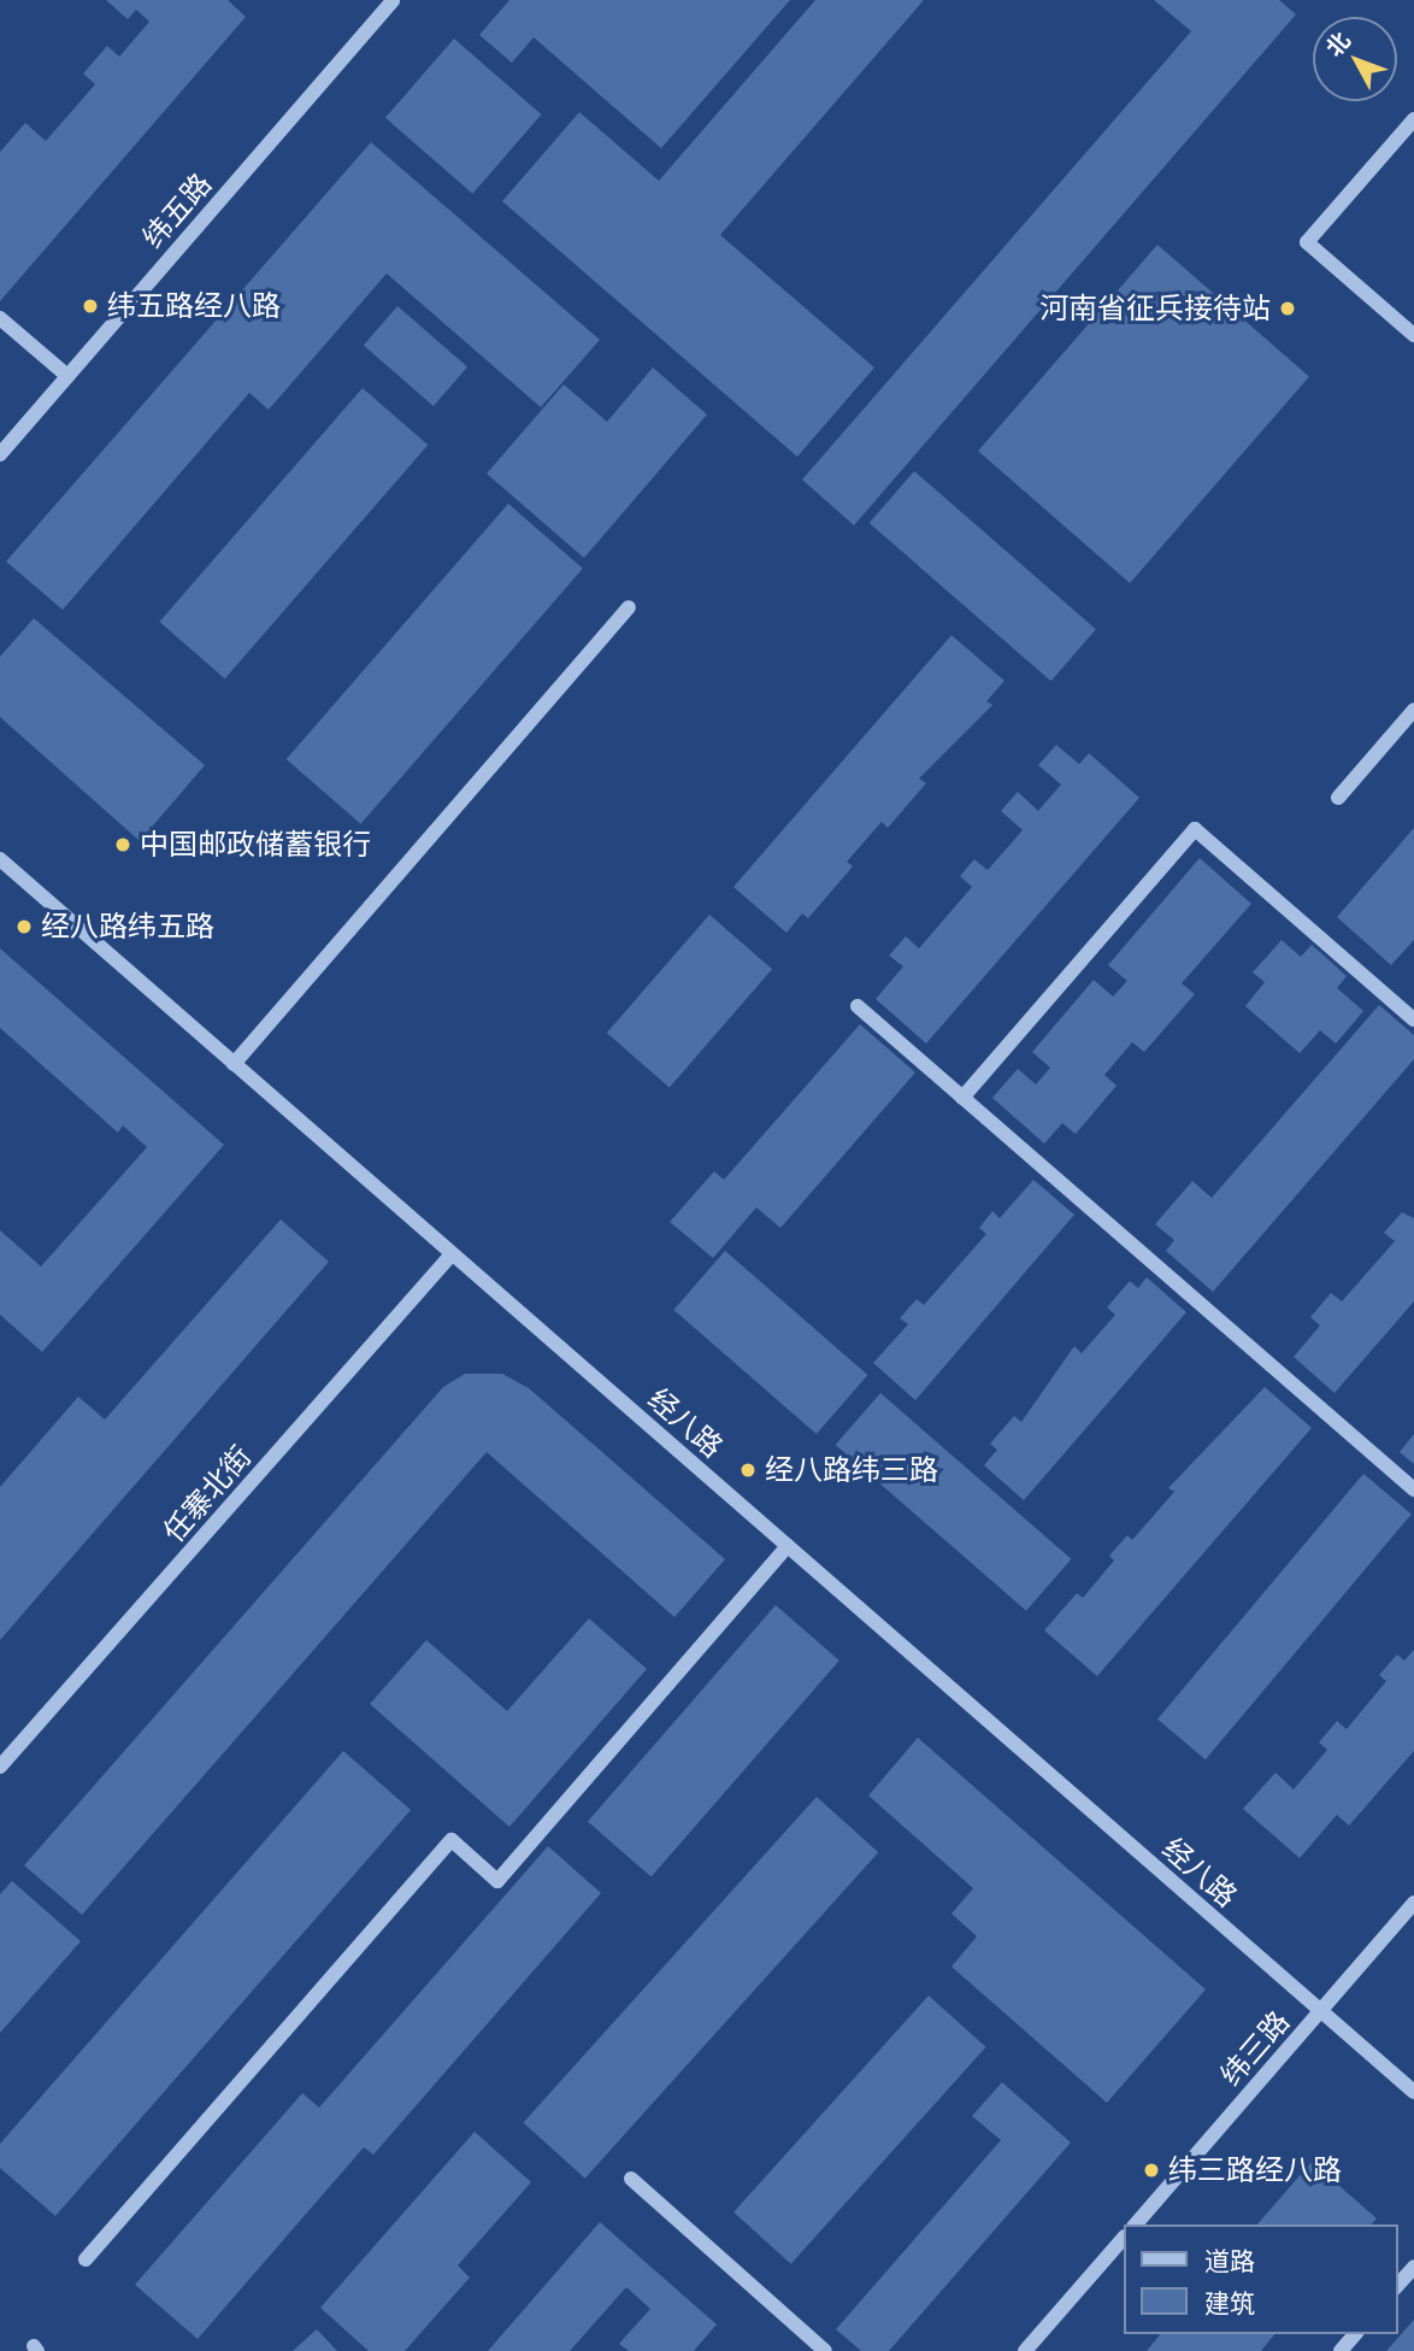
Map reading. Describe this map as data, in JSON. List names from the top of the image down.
{
  "streets": {
    "street": [
      "纬五路",
      "经八路",
      "任寨北街",
      "纬三路"
    ]
  },
  "crossings": [
    ["经八路", "任寨北街"],
    ["经八路", "纬三路"]
  ],
  "places": [
    "纬五路经八路",
    "河南省征兵接待站",
    "中国邮政储蓄银行",
    "经八路纬五路",
    "经八路纬三路",
    "纬三路经八路"
  ],
  "legend": ["道路", "建筑"],
  "north": "top left"
}
